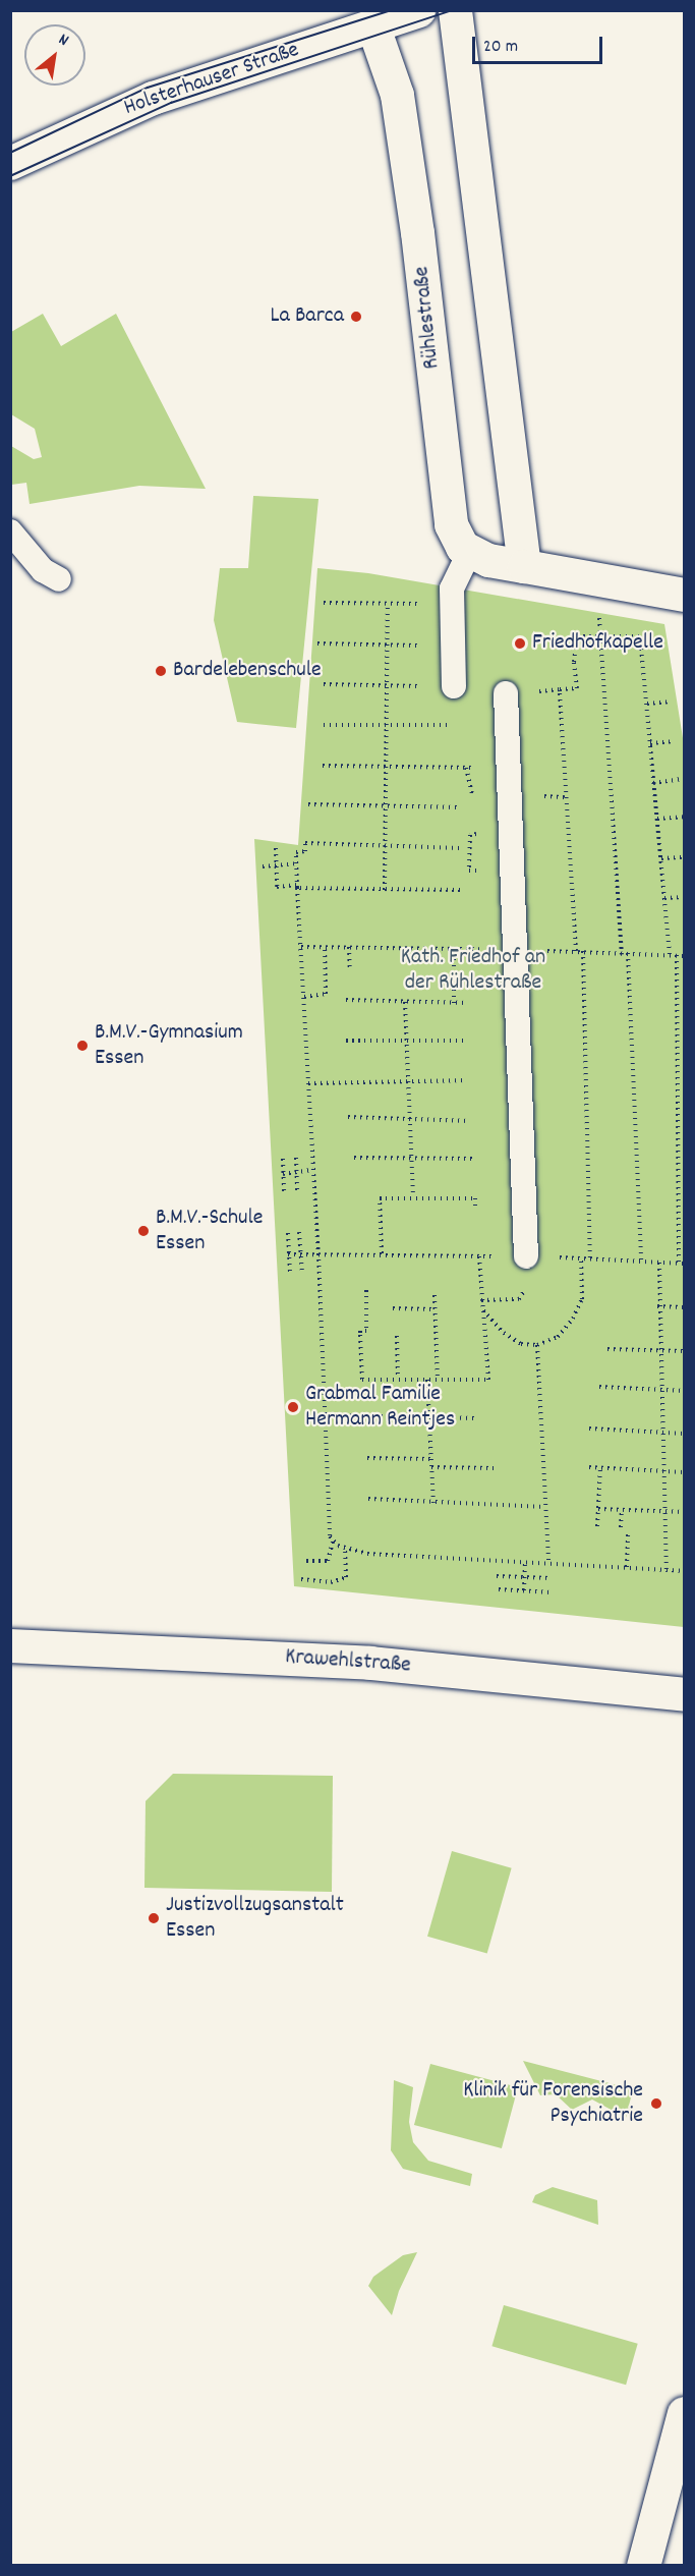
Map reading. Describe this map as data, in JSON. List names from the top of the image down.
{
  "streets": {
    "street": ["Holsterhauser Straße", "Rühlestraße", "Krawehlstraße"]
  },
  "crossings": [
    ["Holsterhauser Straße", "Rühlestraße"]
  ],
  "parks": ["Kath. Friedhof an der Rühlestraße"],
  "places": [
    "La Barca",
    "Friedhofkapelle",
    "Bardelebenschule",
    "B.M.V.-Gymnasium Essen",
    "B.M.V.-Schule Essen",
    "Grabmal Familie Hermann Reintjes",
    "Justizvollzugsanstalt Essen",
    "Klinik für Forensische Psychiatrie"
  ],
  "scale_bar": "20 m",
  "north": "top right"
}
